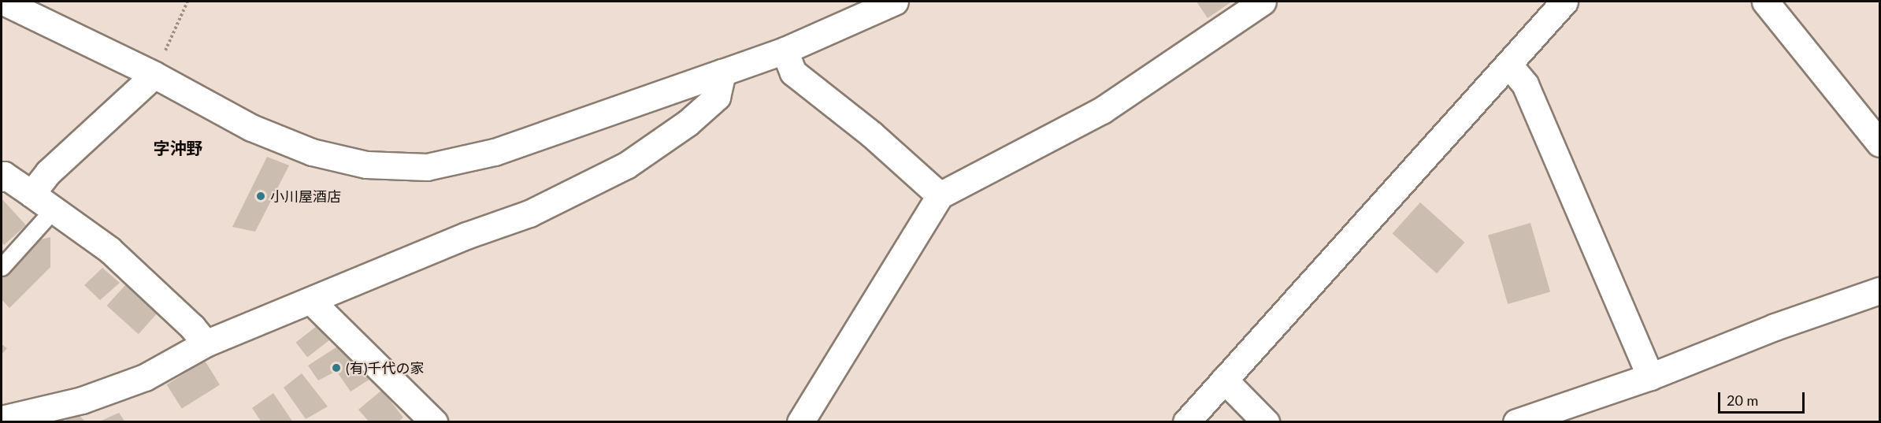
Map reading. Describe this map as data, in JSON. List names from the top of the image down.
{
  "districts": ["字沖野"],
  "places": ["小川屋酒店", "(有)千代の家"],
  "scale_bar": "20 m"
}
